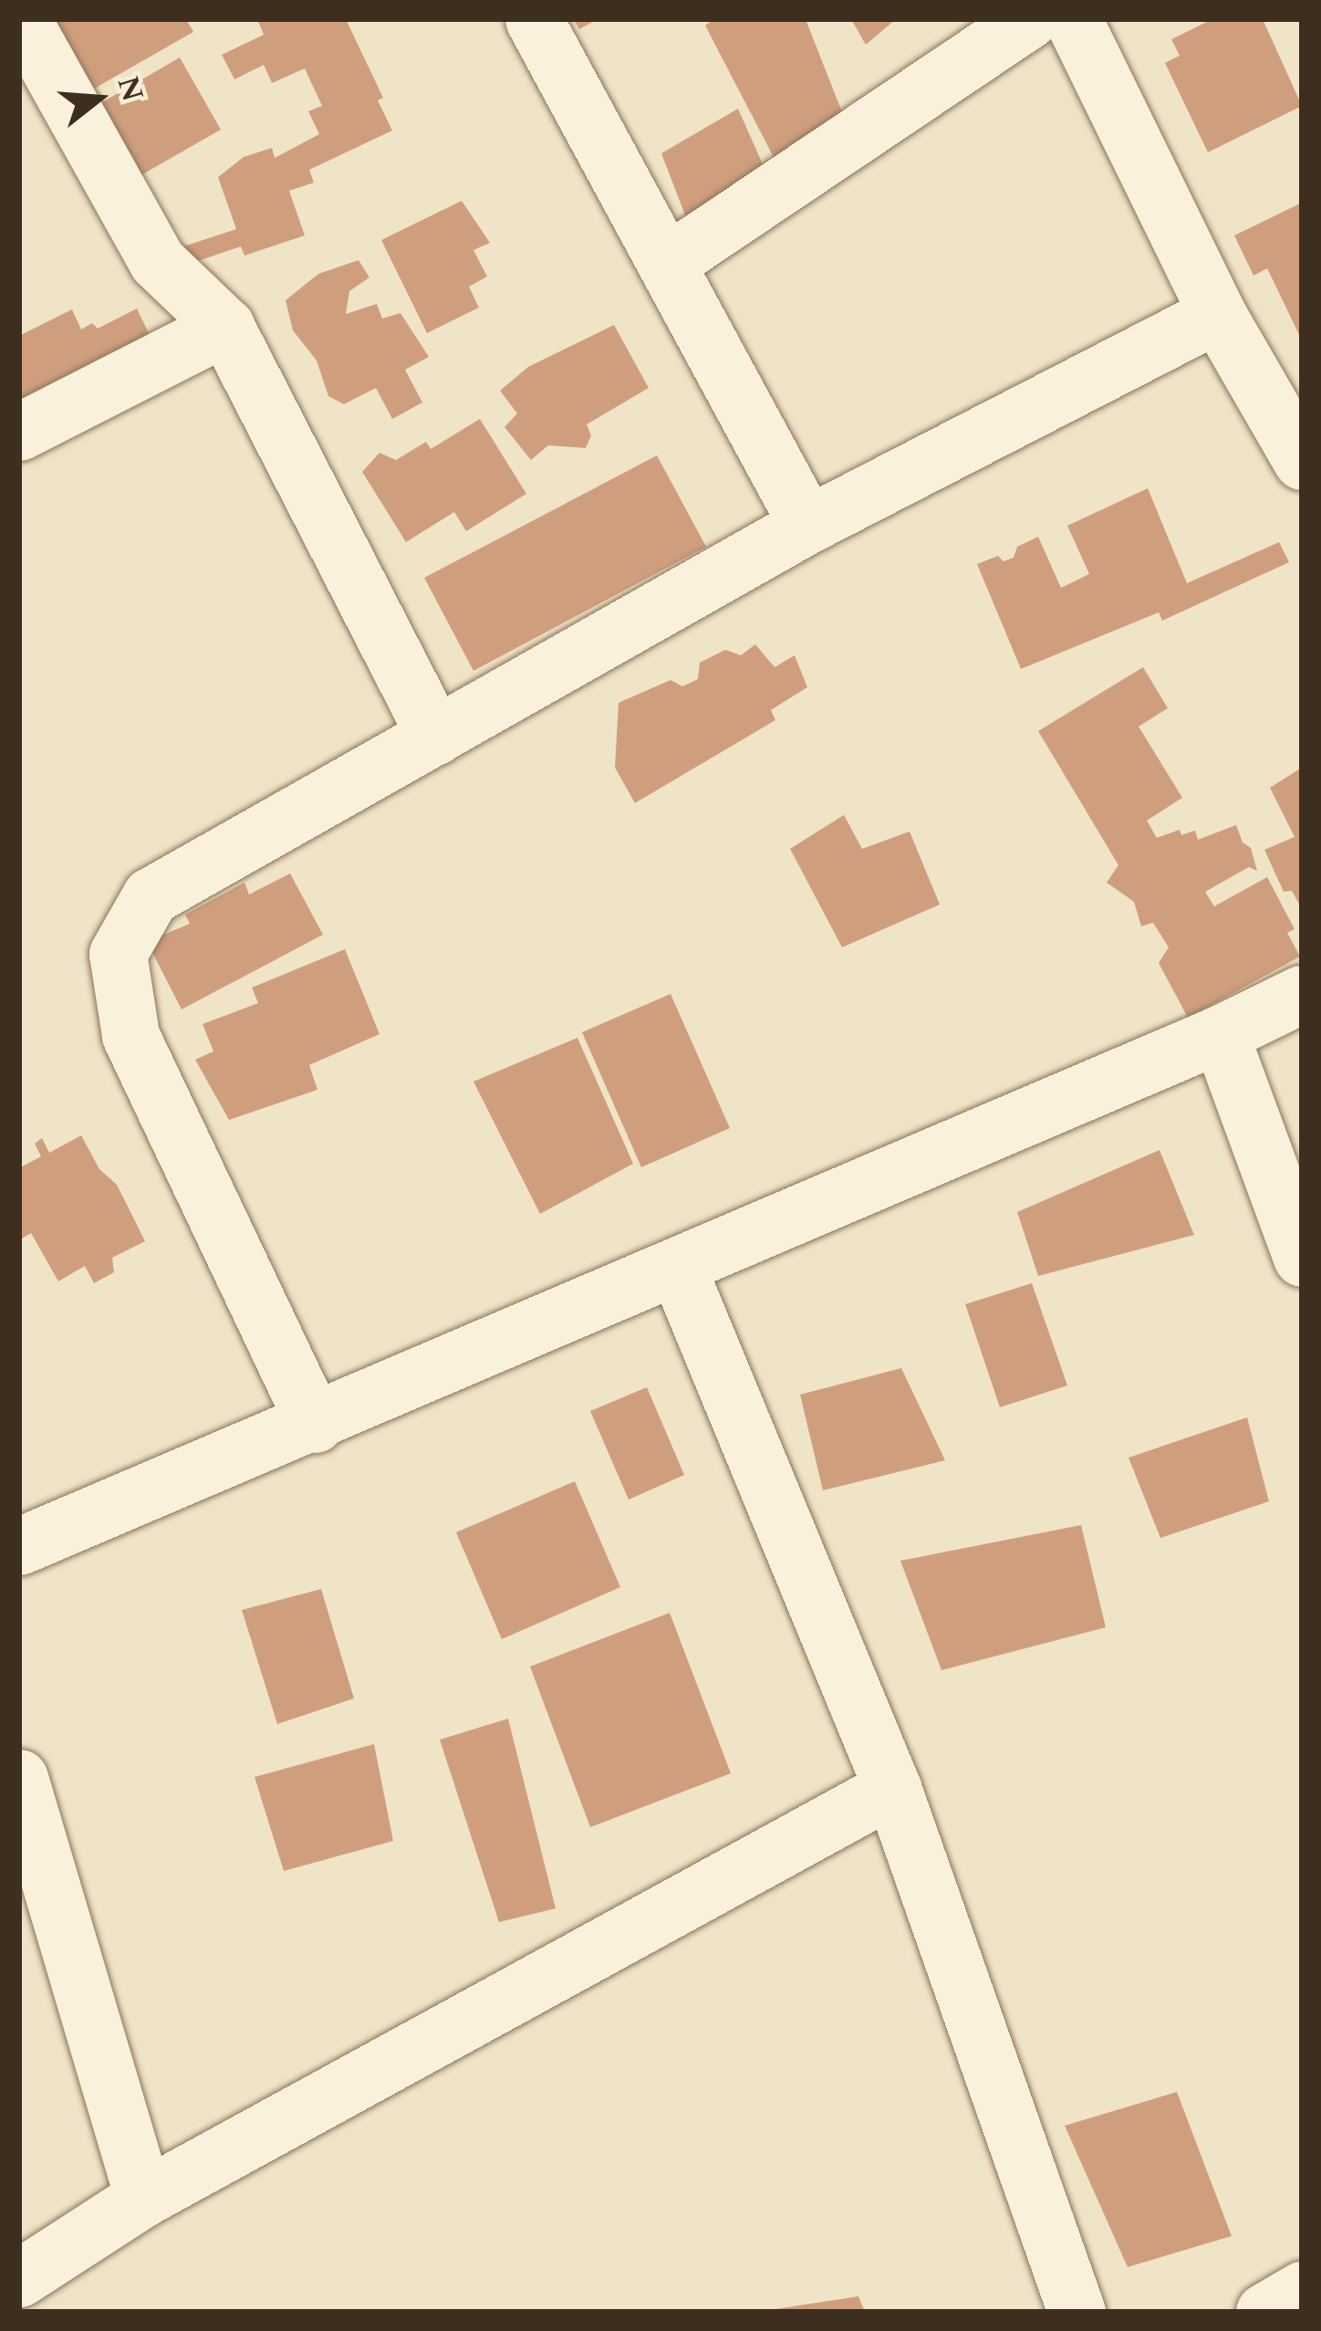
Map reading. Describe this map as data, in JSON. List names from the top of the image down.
{
  "north": "right"
}
